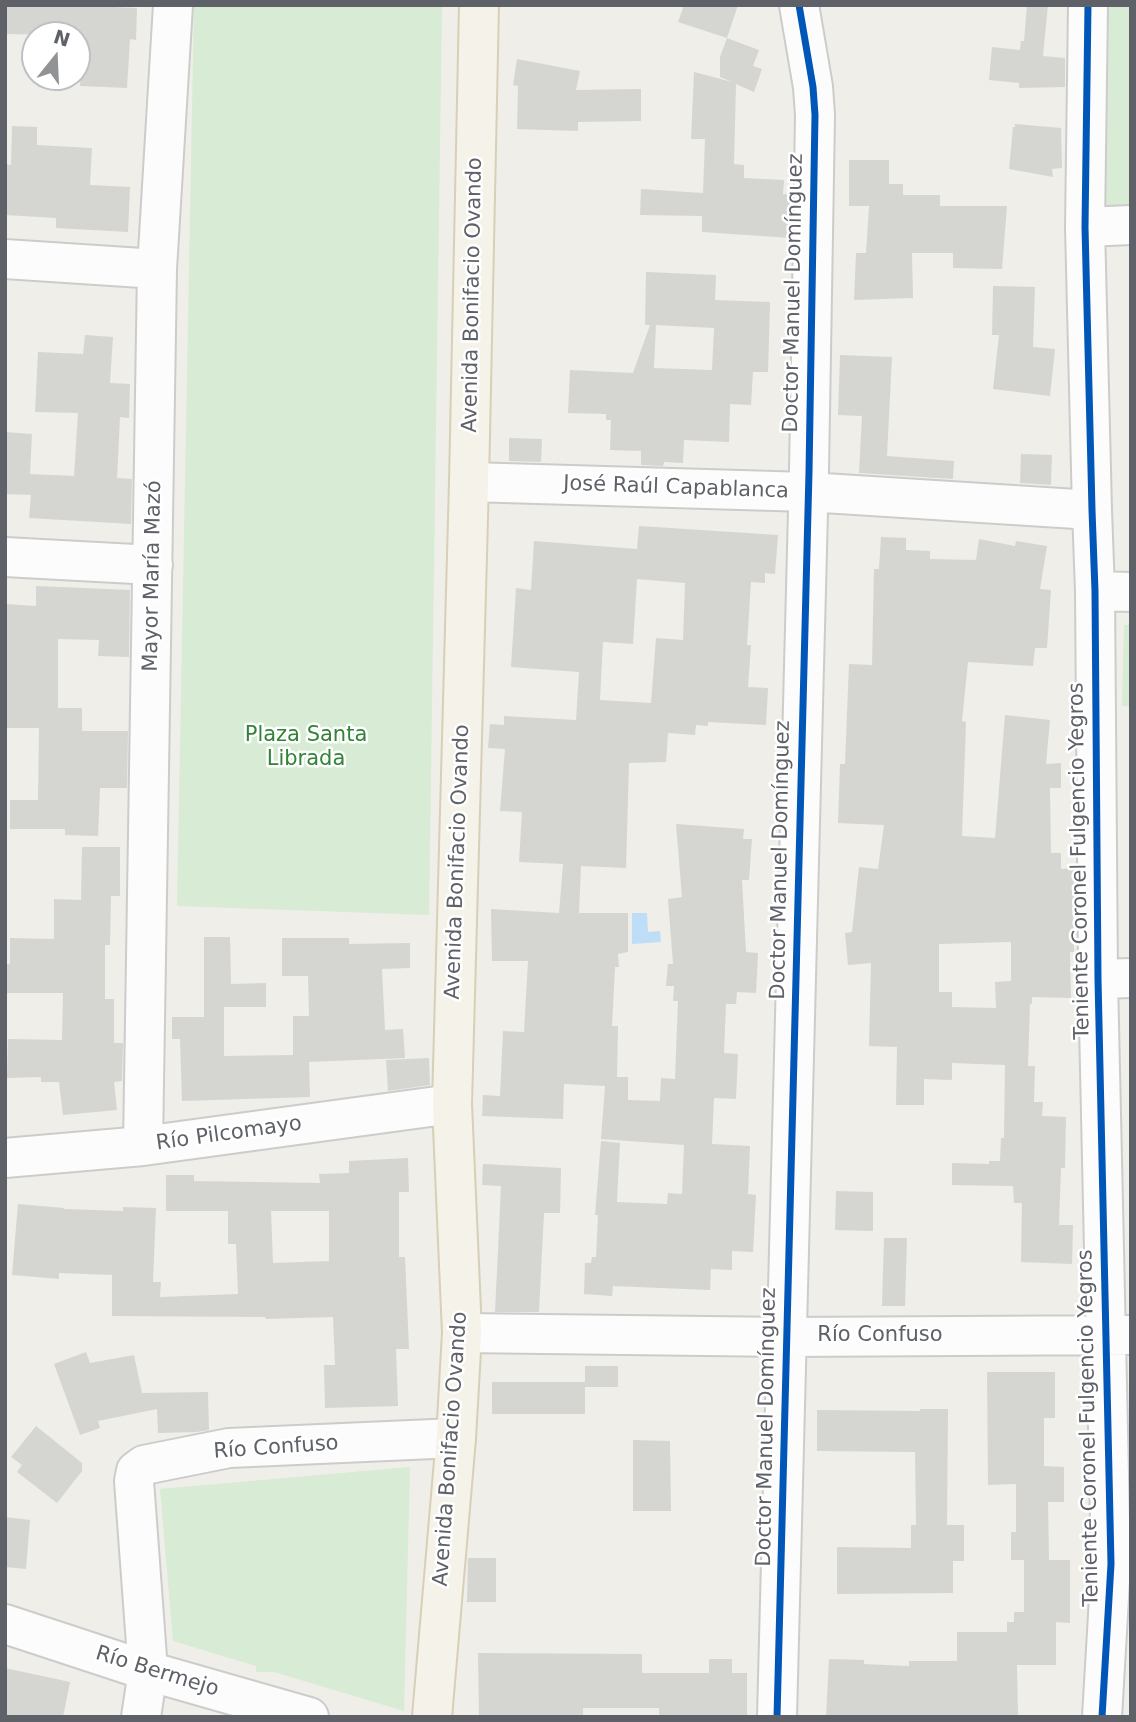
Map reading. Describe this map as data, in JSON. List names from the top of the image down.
{
  "streets": {
    "main road": ["Avenida Bonifacio Ovando"],
    "street": [
      "Doctor Manuel Domínguez",
      "José Raúl Capablanca",
      "Mayor María Mazó",
      "Teniente Coronel Fulgencio Yegros",
      "Río Pilcomayo",
      "Río Confuso",
      "Río Bermejo"
    ]
  },
  "crossings": [
    ["Doctor Manuel Domínguez", "José Raúl Capablanca"],
    ["Doctor Manuel Domínguez", "Río Confuso"],
    ["Avenida Bonifacio Ovando", "José Raúl Capablanca"],
    ["Avenida Bonifacio Ovando", "Río Pilcomayo"],
    ["Avenida Bonifacio Ovando", "Río Confuso"],
    ["José Raúl Capablanca", "Teniente Coronel Fulgencio Yegros"],
    ["Mayor María Mazó", "Río Pilcomayo"],
    ["Teniente Coronel Fulgencio Yegros", "Río Confuso"],
    ["Río Confuso", "Río Bermejo"]
  ],
  "parks": ["Plaza Santa Librada"],
  "north": "top"
}
